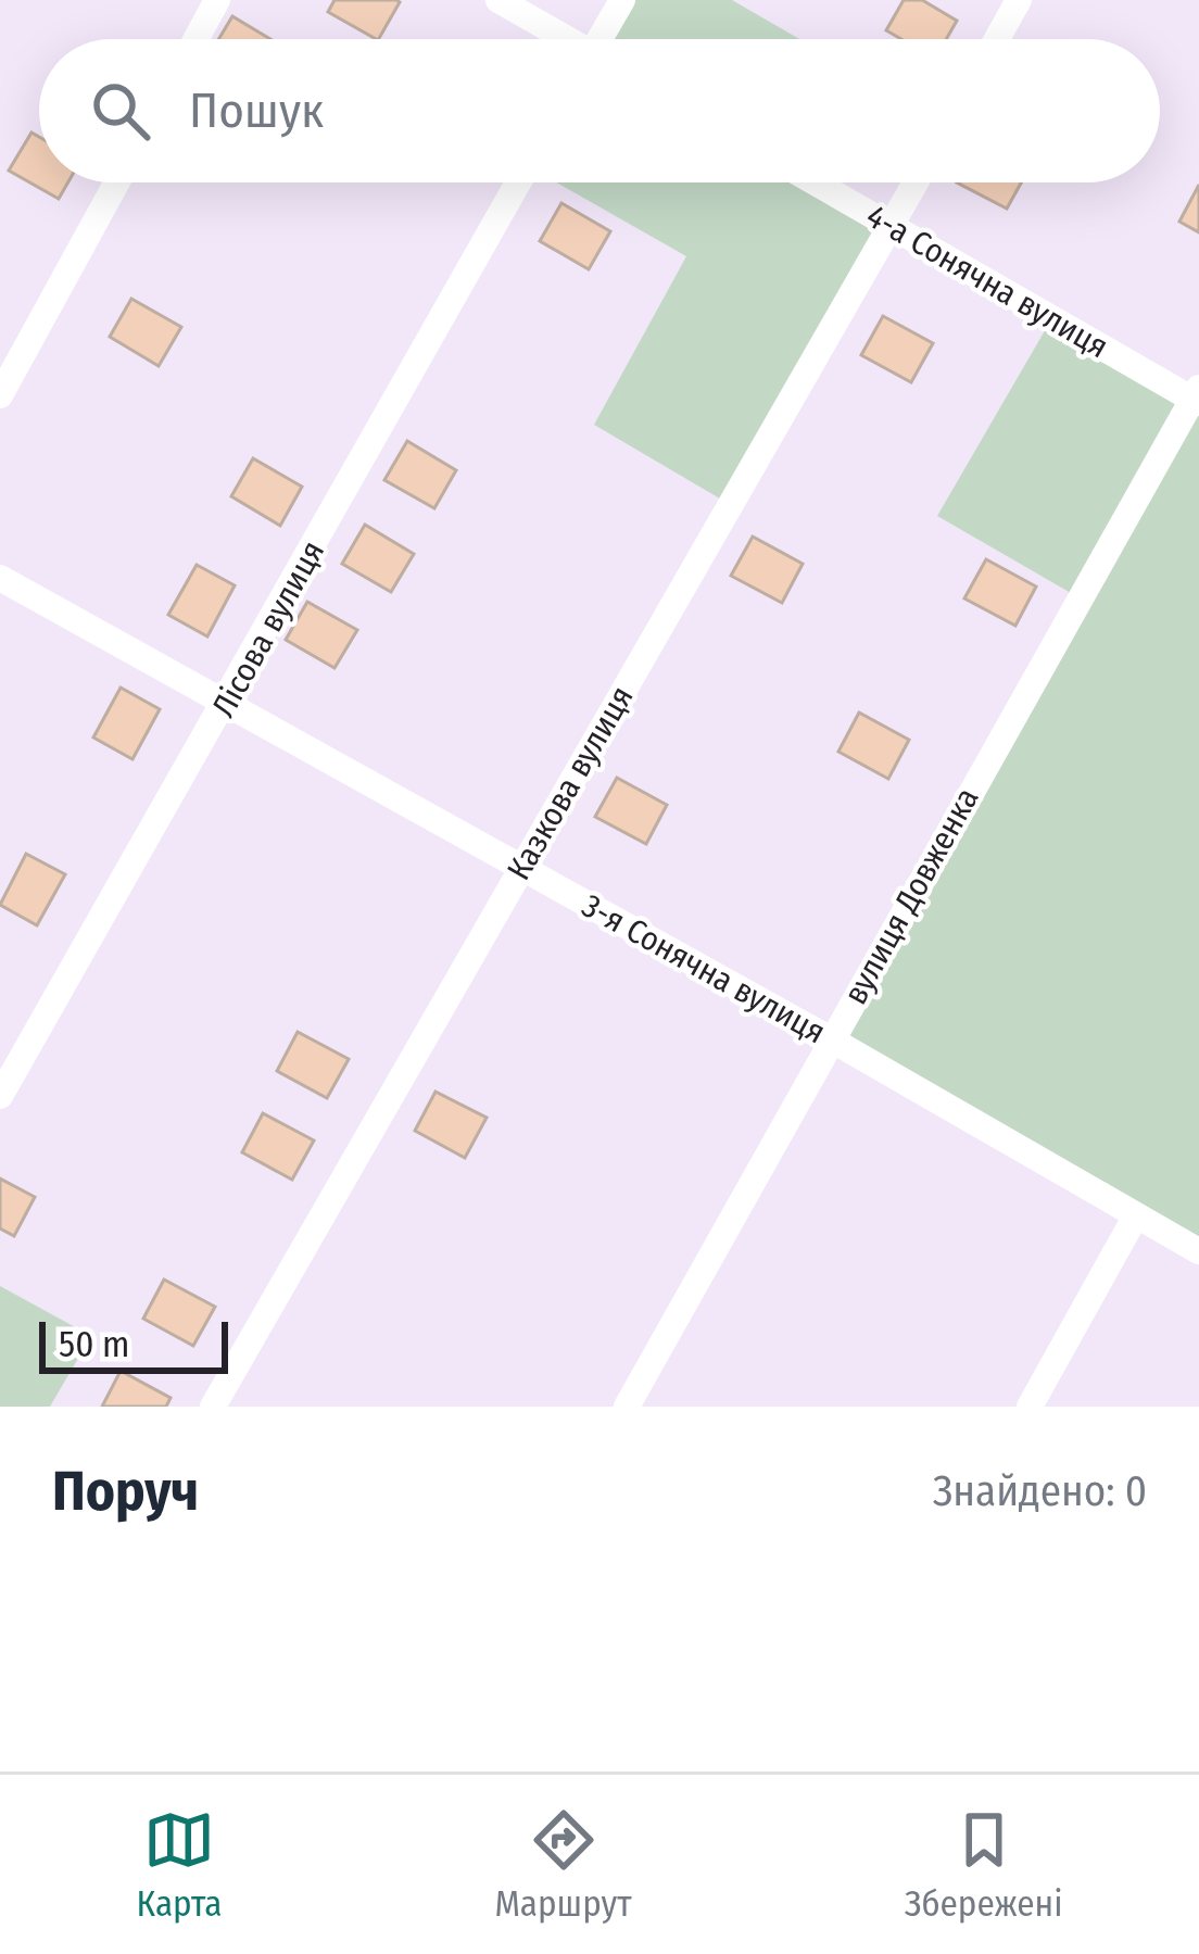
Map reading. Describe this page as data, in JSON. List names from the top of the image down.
{
  "streets": {
    "street": [
      "4-а Сонячна вулиця",
      "Лісова вулиця",
      "Казкова вулиця",
      "вулиця Довженка",
      "3-я Сонячна вулиця"
    ]
  },
  "crossings": [
    ["4-а Сонячна вулиця", "Казкова вулиця"],
    ["4-а Сонячна вулиця", "вулиця Довженка"],
    ["Лісова вулиця", "3-я Сонячна вулиця"],
    ["Казкова вулиця", "3-я Сонячна вулиця"],
    ["вулиця Довженка", "3-я Сонячна вулиця"]
  ],
  "scale_bar": "50 m",
  "page": {
    "search": "Пошук",
    "scale": "50 m",
    "heading": ["Поруч", "Знайдено: 0"],
    "nav": ["Карта", "Маршрут", "Збережені"]
  }
}
